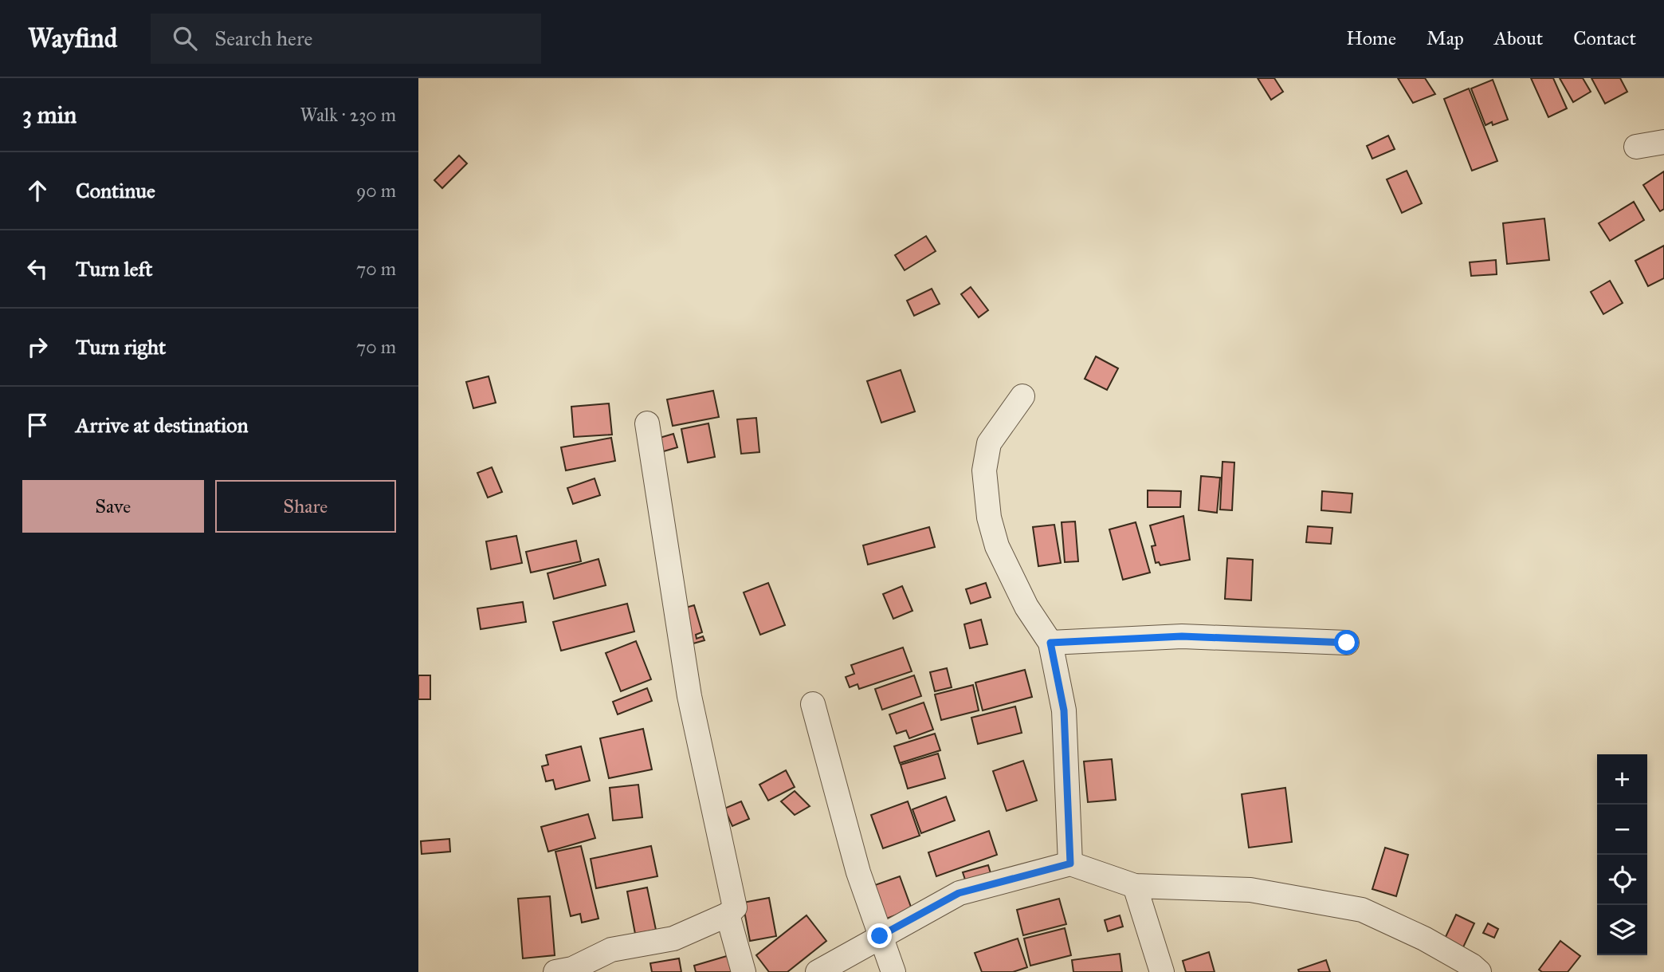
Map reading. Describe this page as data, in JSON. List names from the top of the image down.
{
  "page": {
    "header": "Wayfind",
    "search": "Search here",
    "nav": [
      "Home",
      "Map",
      "About",
      "Contact"
    ],
    "heading": ["3 min", "Walk · 230 m"],
    "list": [
      ["Continue", "90 m"],
      ["Turn left", "70 m"],
      ["Turn right", "70 m"],
      "Arrive at destination"
    ],
    "buttons": ["Save", "Share"],
    "map_buttons": ["+", "−"]
  }
}
